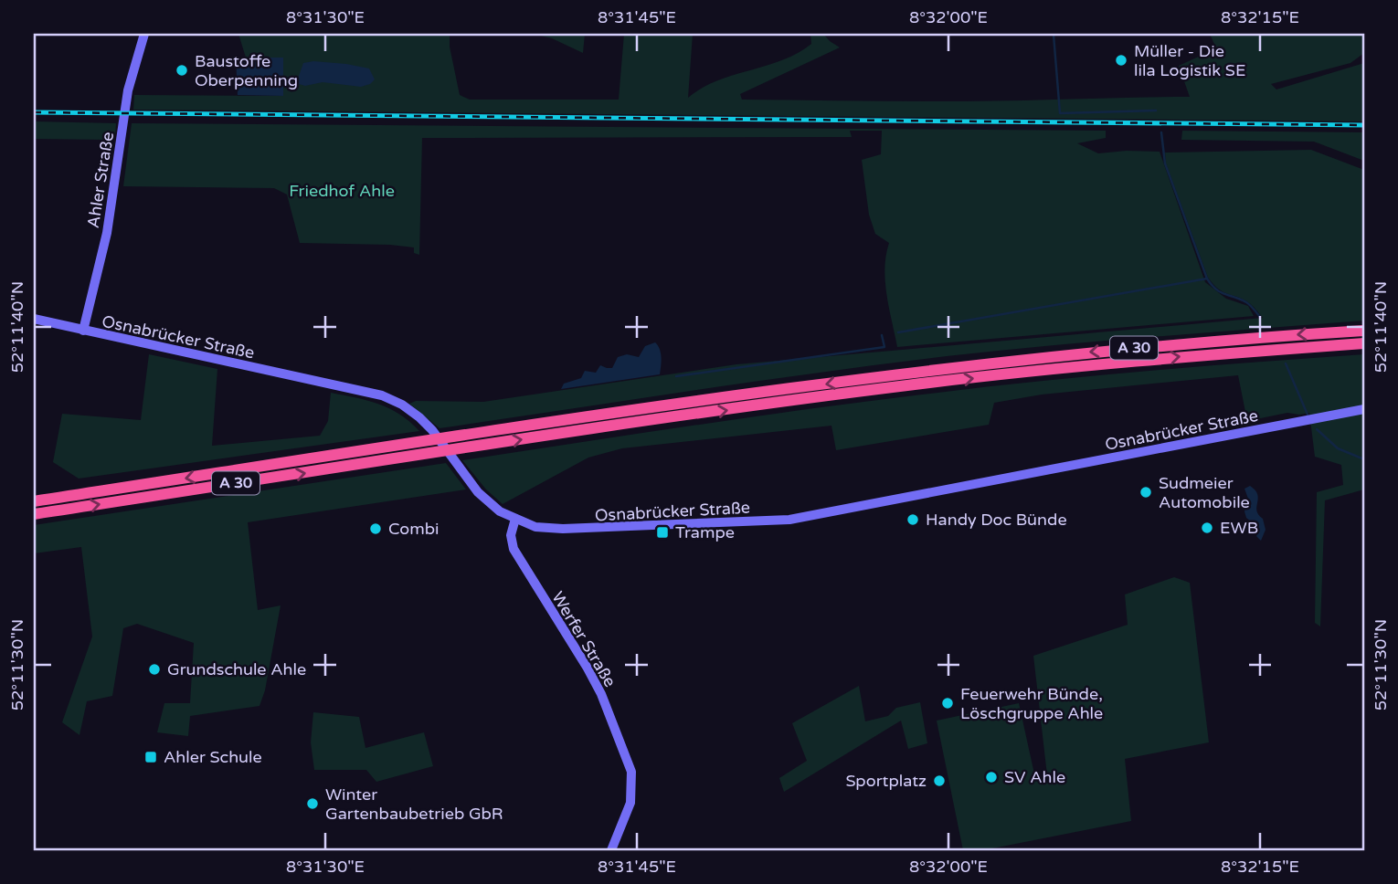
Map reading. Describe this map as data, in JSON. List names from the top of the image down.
{
  "streets": {
    "highway": ["A 30"],
    "main road": ["Ahler Straße", "Osnabrücker Straße", "Werfer Straße"]
  },
  "crossings": [
    ["Ahler Straße", "Osnabrücker Straße"],
    ["Osnabrücker Straße", "Werfer Straße"]
  ],
  "parks": ["Friedhof Ahle"],
  "places": {
    "other": [
      "Müller - Die lila Logistik SE",
      "Baustoffe Oberpenning",
      "Sudmeier Automobile",
      "Handy Doc Bünde",
      "EWB",
      "Combi",
      "Grundschule Ahle",
      "Feuerwehr Bünde, Löschgruppe Ahle",
      "SV Ahle",
      "Sportplatz",
      "Winter Gartenbaubetrieb GbR"
    ],
    "transit": ["Trampe", "Ahler Schule"]
  },
  "coordinates": [
    "8°31'30\"E",
    "8°31'45\"E",
    "8°32'00\"E",
    "8°32'15\"E",
    "52°11'40\"N",
    "52°11'30\"N"
  ]
}
